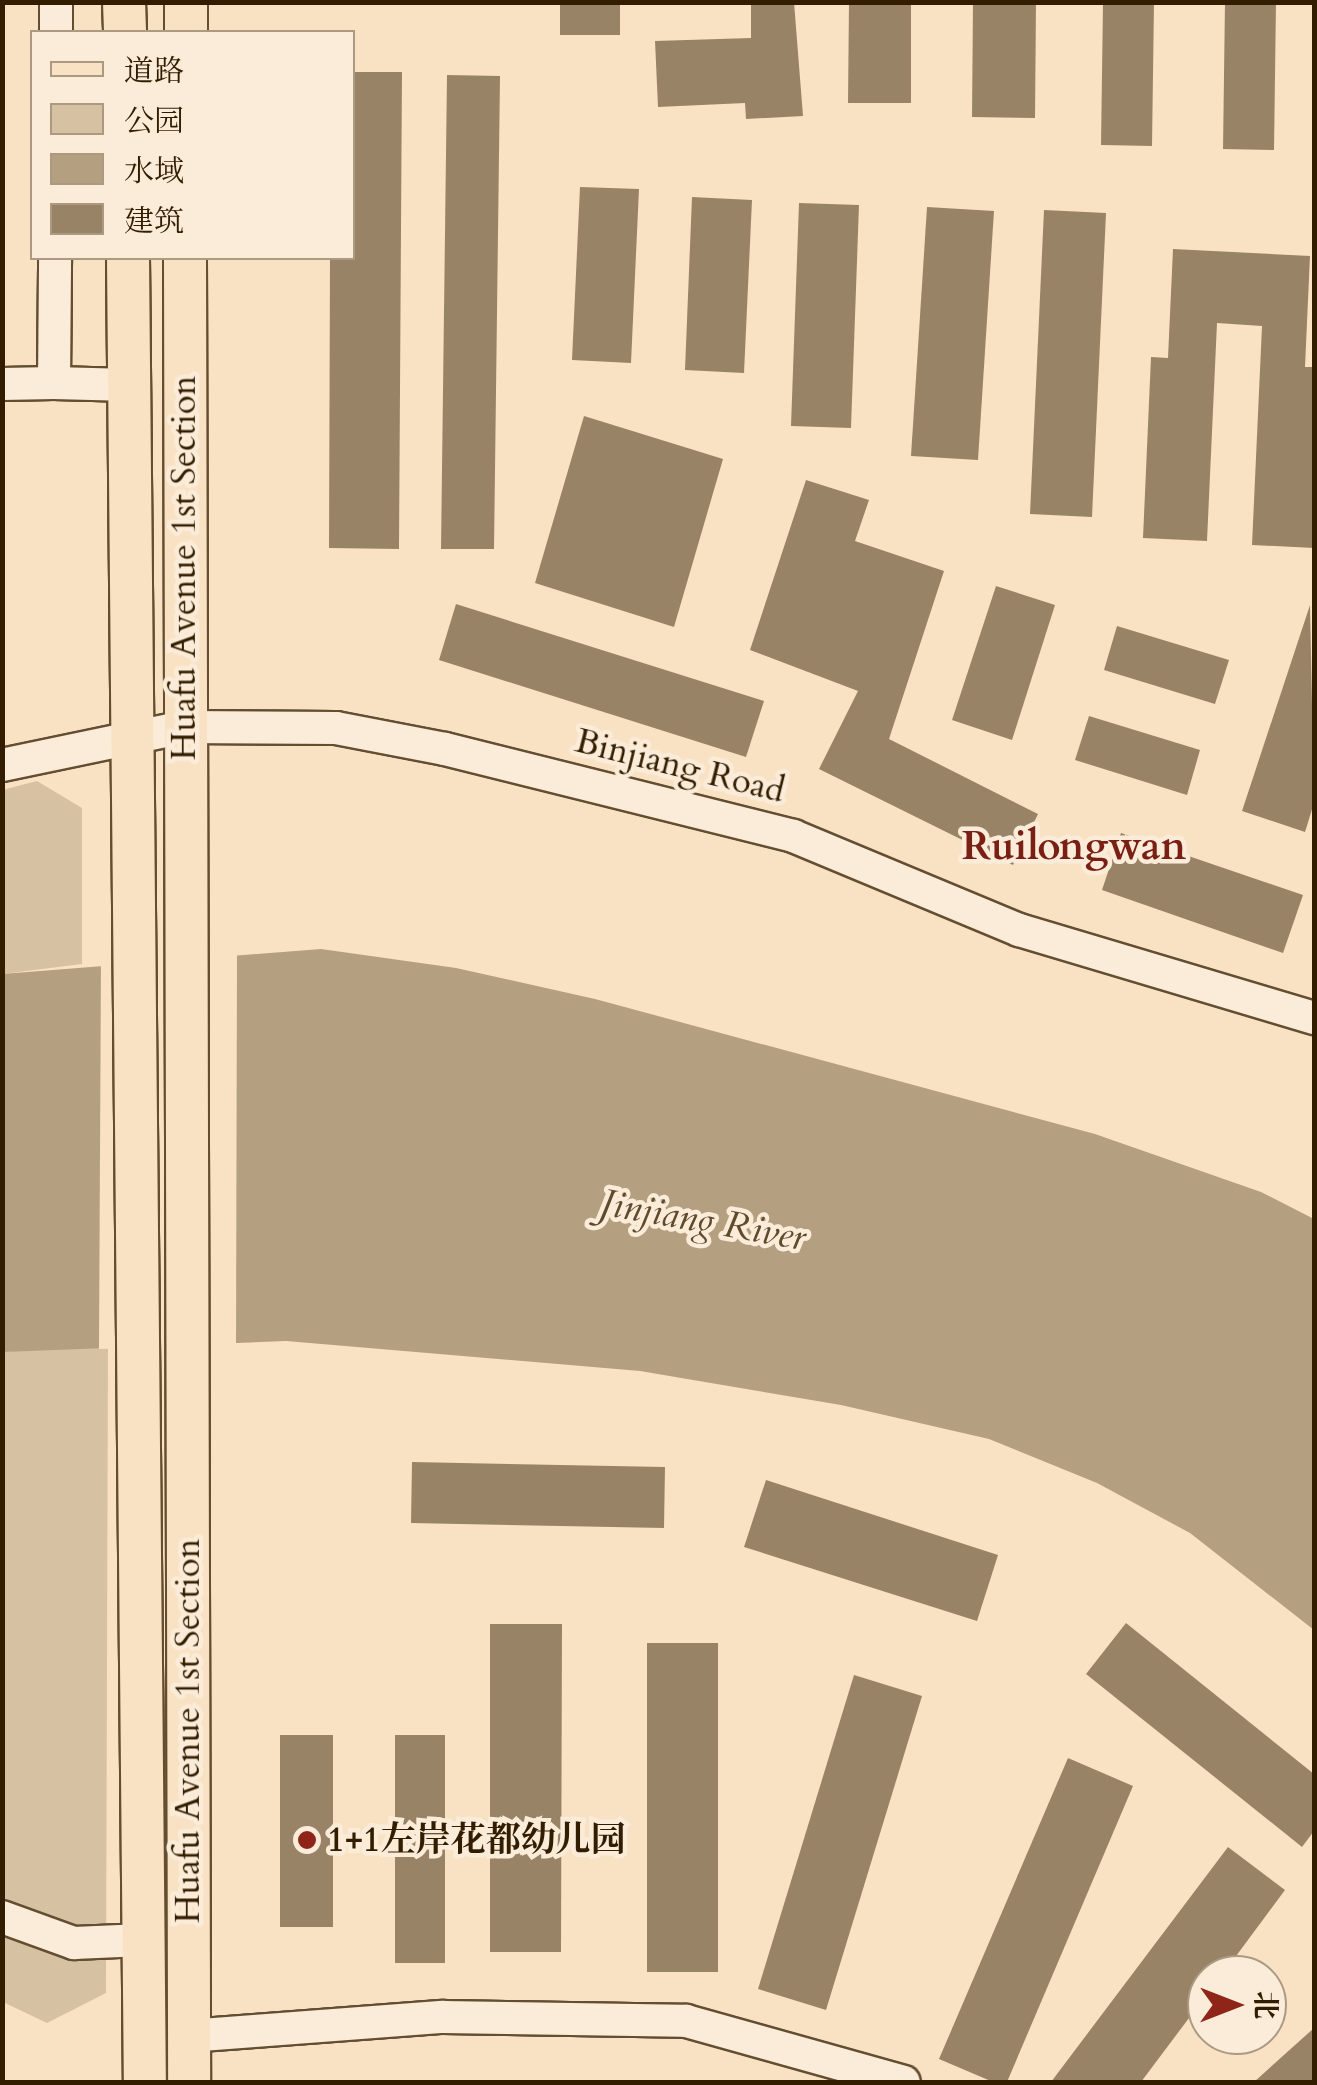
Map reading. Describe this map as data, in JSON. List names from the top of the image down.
{
  "streets": {
    "main road": ["Huafu Avenue 1st Section"],
    "street": ["Binjiang Road"]
  },
  "crossings": [
    ["Huafu Avenue 1st Section", "Binjiang Road"]
  ],
  "districts": ["Ruilongwan"],
  "water": ["Jinjiang River"],
  "places": ["1+1左岸花都幼儿园"],
  "legend": [
    "道路",
    "公园",
    "水域",
    "建筑"
  ],
  "north": "right"
}
